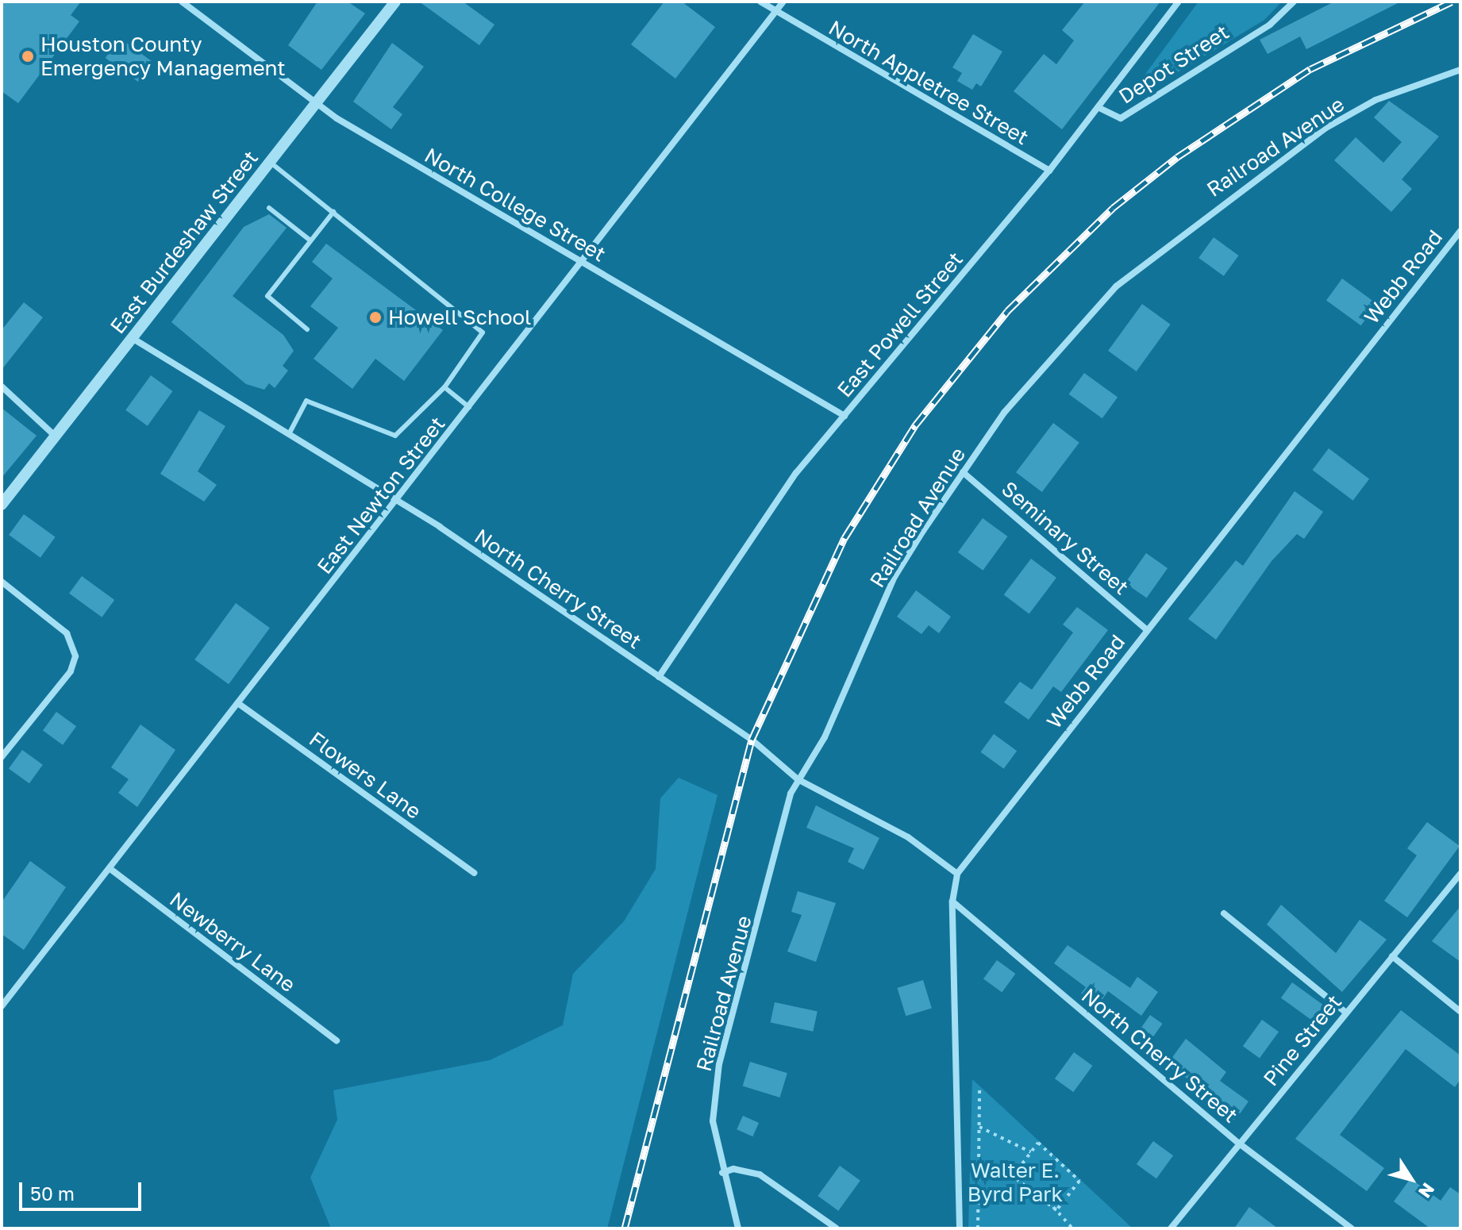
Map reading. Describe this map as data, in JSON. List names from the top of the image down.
{
  "streets": {
    "street": [
      "Depot Street",
      "North Appletree Street",
      "Railroad Avenue",
      "North College Street",
      "East Burdeshaw Street",
      "Webb Road",
      "East Powell Street",
      "East Newton Street",
      "Seminary Street",
      "North Cherry Street",
      "Flowers Lane",
      "Newberry Lane",
      "Pine Street"
    ]
  },
  "crossings": [
    ["Depot Street", "East Powell Street"],
    ["North Appletree Street", "East Powell Street"],
    ["North Appletree Street", "East Newton Street"],
    ["Railroad Avenue", "Seminary Street"],
    ["Railroad Avenue", "North Cherry Street"],
    ["North College Street", "East Burdeshaw Street"],
    ["North College Street", "East Powell Street"],
    ["North College Street", "East Newton Street"],
    ["East Burdeshaw Street", "North Cherry Street"],
    ["Webb Road", "Seminary Street"],
    ["Webb Road", "North Cherry Street"],
    ["East Powell Street", "North Cherry Street"],
    ["East Newton Street", "North Cherry Street"],
    ["East Newton Street", "Flowers Lane"],
    ["East Newton Street", "Newberry Lane"],
    ["North Cherry Street", "Pine Street"]
  ],
  "parks": ["Walter E. Byrd Park"],
  "places": ["Houston County Emergency Management", "Howell School"],
  "scale_bar": "50 m",
  "north": "bottom right"
}
